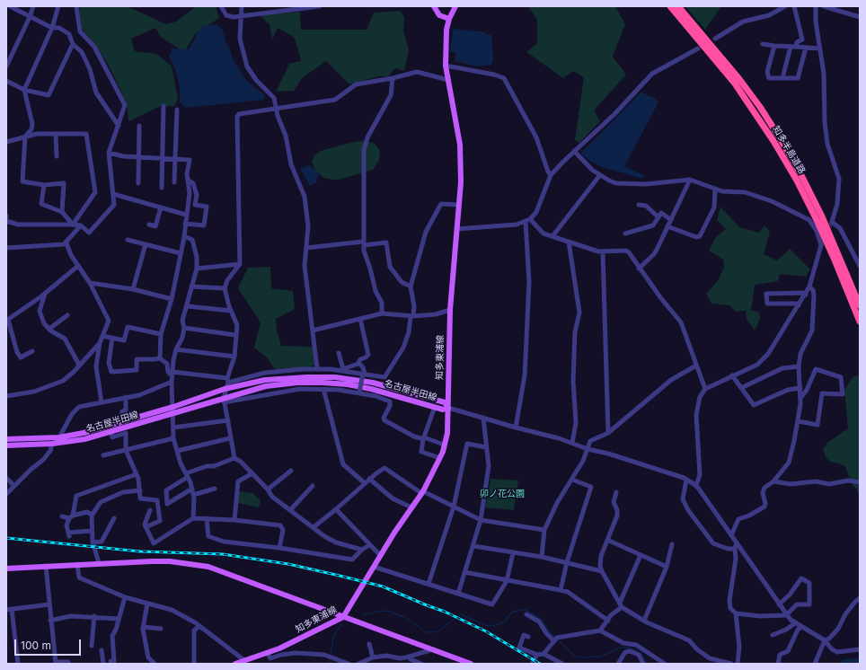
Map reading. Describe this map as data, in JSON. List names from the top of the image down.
{
  "streets": {
    "highway": ["知多半島道路"],
    "main road": ["知多東浦線", "名古屋半田線"]
  },
  "crossings": [
    ["知多東浦線", "名古屋半田線"]
  ],
  "parks": ["卯ノ花公園"],
  "scale_bar": "100 m"
}
